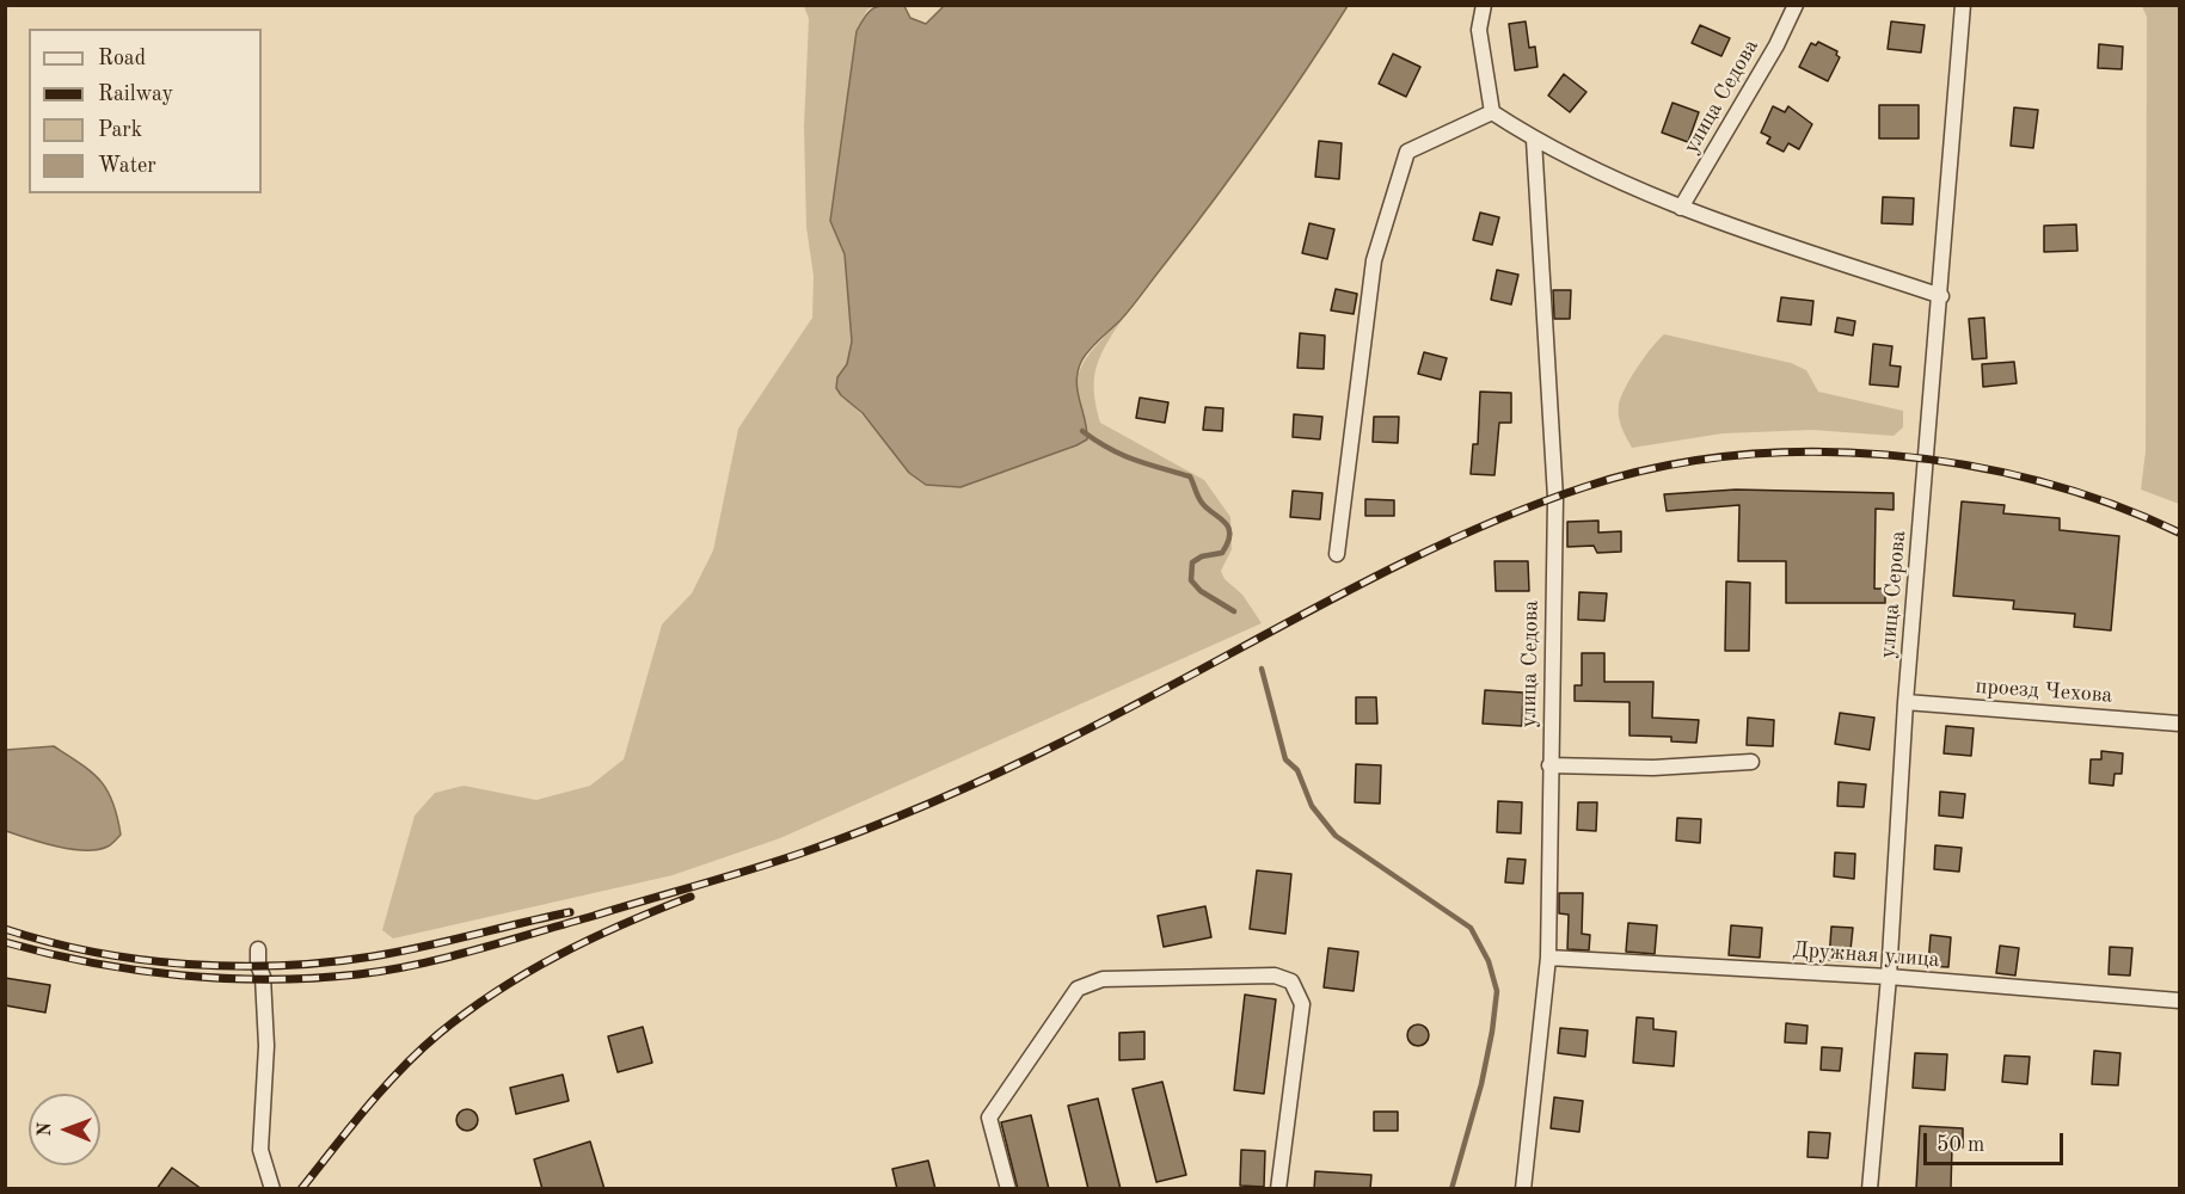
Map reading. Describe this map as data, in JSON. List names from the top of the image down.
{
  "streets": {
    "street": [
      "улица Седова",
      "улица Серова",
      "проезд Чехова",
      "Дружная улица"
    ]
  },
  "crossings": [
    ["улица Седова", "Дружная улица"],
    ["улица Серова", "проезд Чехова"],
    ["улица Серова", "Дружная улица"]
  ],
  "legend": [
    "Road",
    "Railway",
    "Park",
    "Water"
  ],
  "scale_bar": "50 m",
  "north": "left"
}
